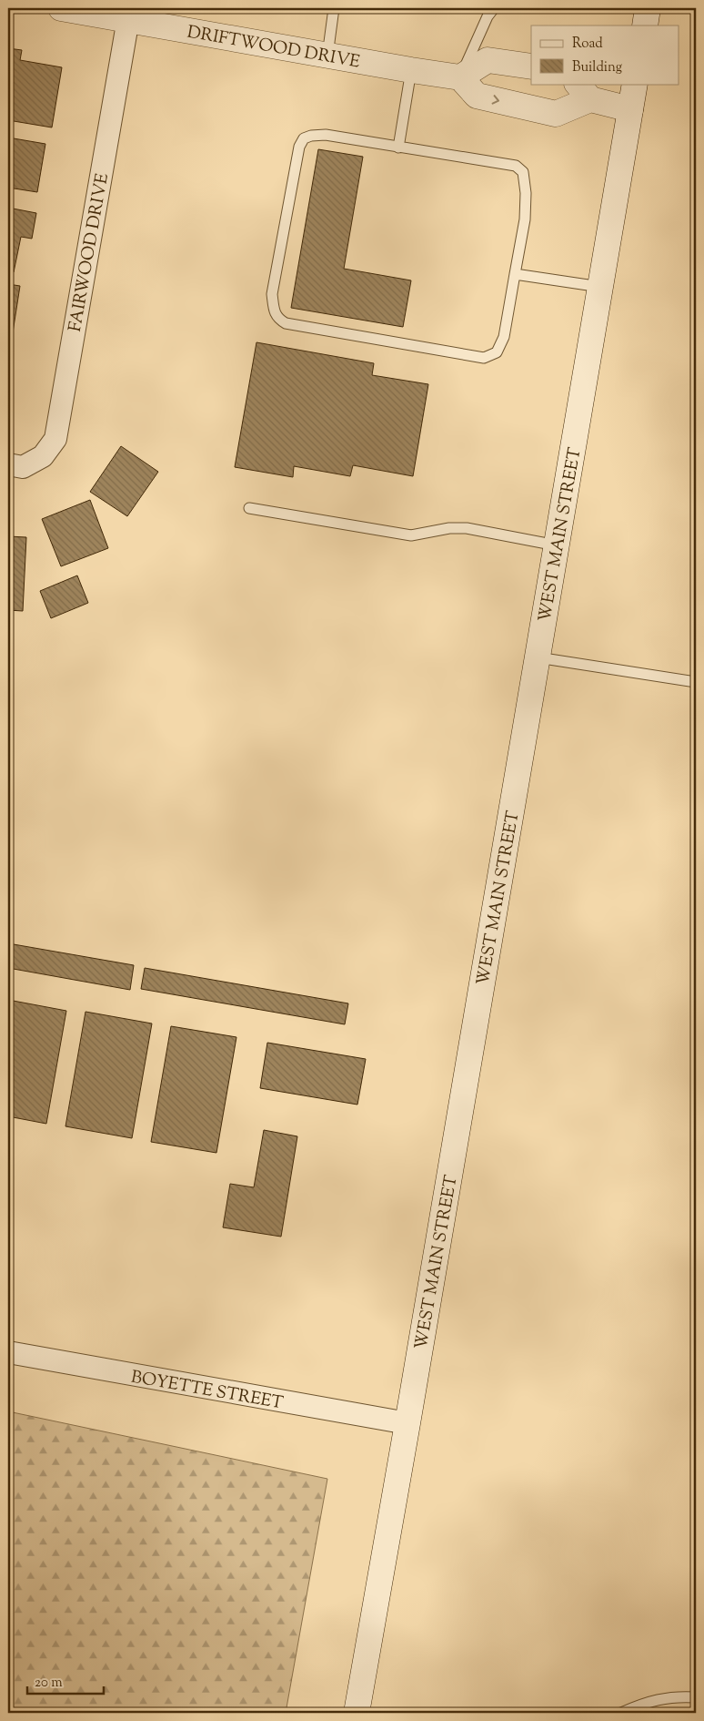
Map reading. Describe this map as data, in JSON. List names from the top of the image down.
{
  "streets": {
    "main road": ["DRIFTWOOD DRIVE", "WEST MAIN STREET"],
    "street": ["FAIRWOOD DRIVE", "BOYETTE STREET"]
  },
  "crossings": [
    ["DRIFTWOOD DRIVE", "FAIRWOOD DRIVE"],
    ["WEST MAIN STREET", "BOYETTE STREET"]
  ],
  "legend": ["Road", "Building"],
  "scale_bar": "20 m"
}
